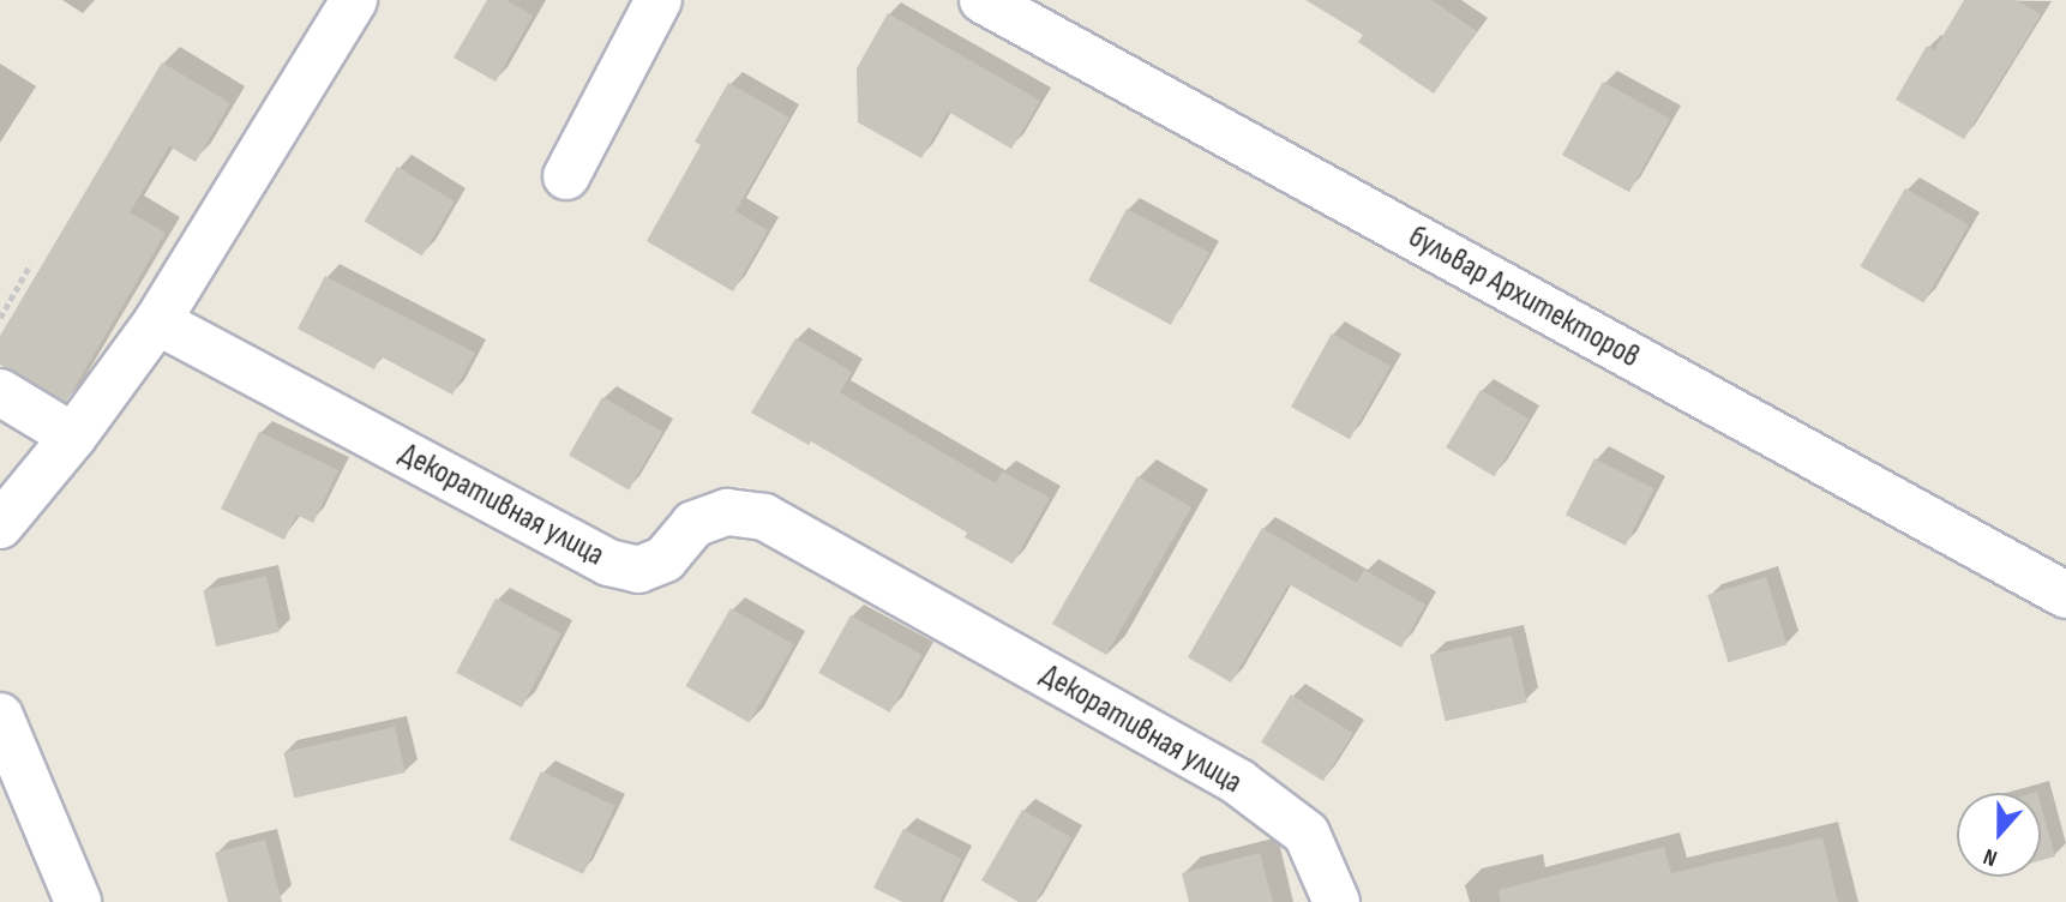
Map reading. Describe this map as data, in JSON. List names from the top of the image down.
{
  "streets": {
    "street": ["бульвар Архитекторов", "Декоративная улица"]
  },
  "north": "bottom"
}
